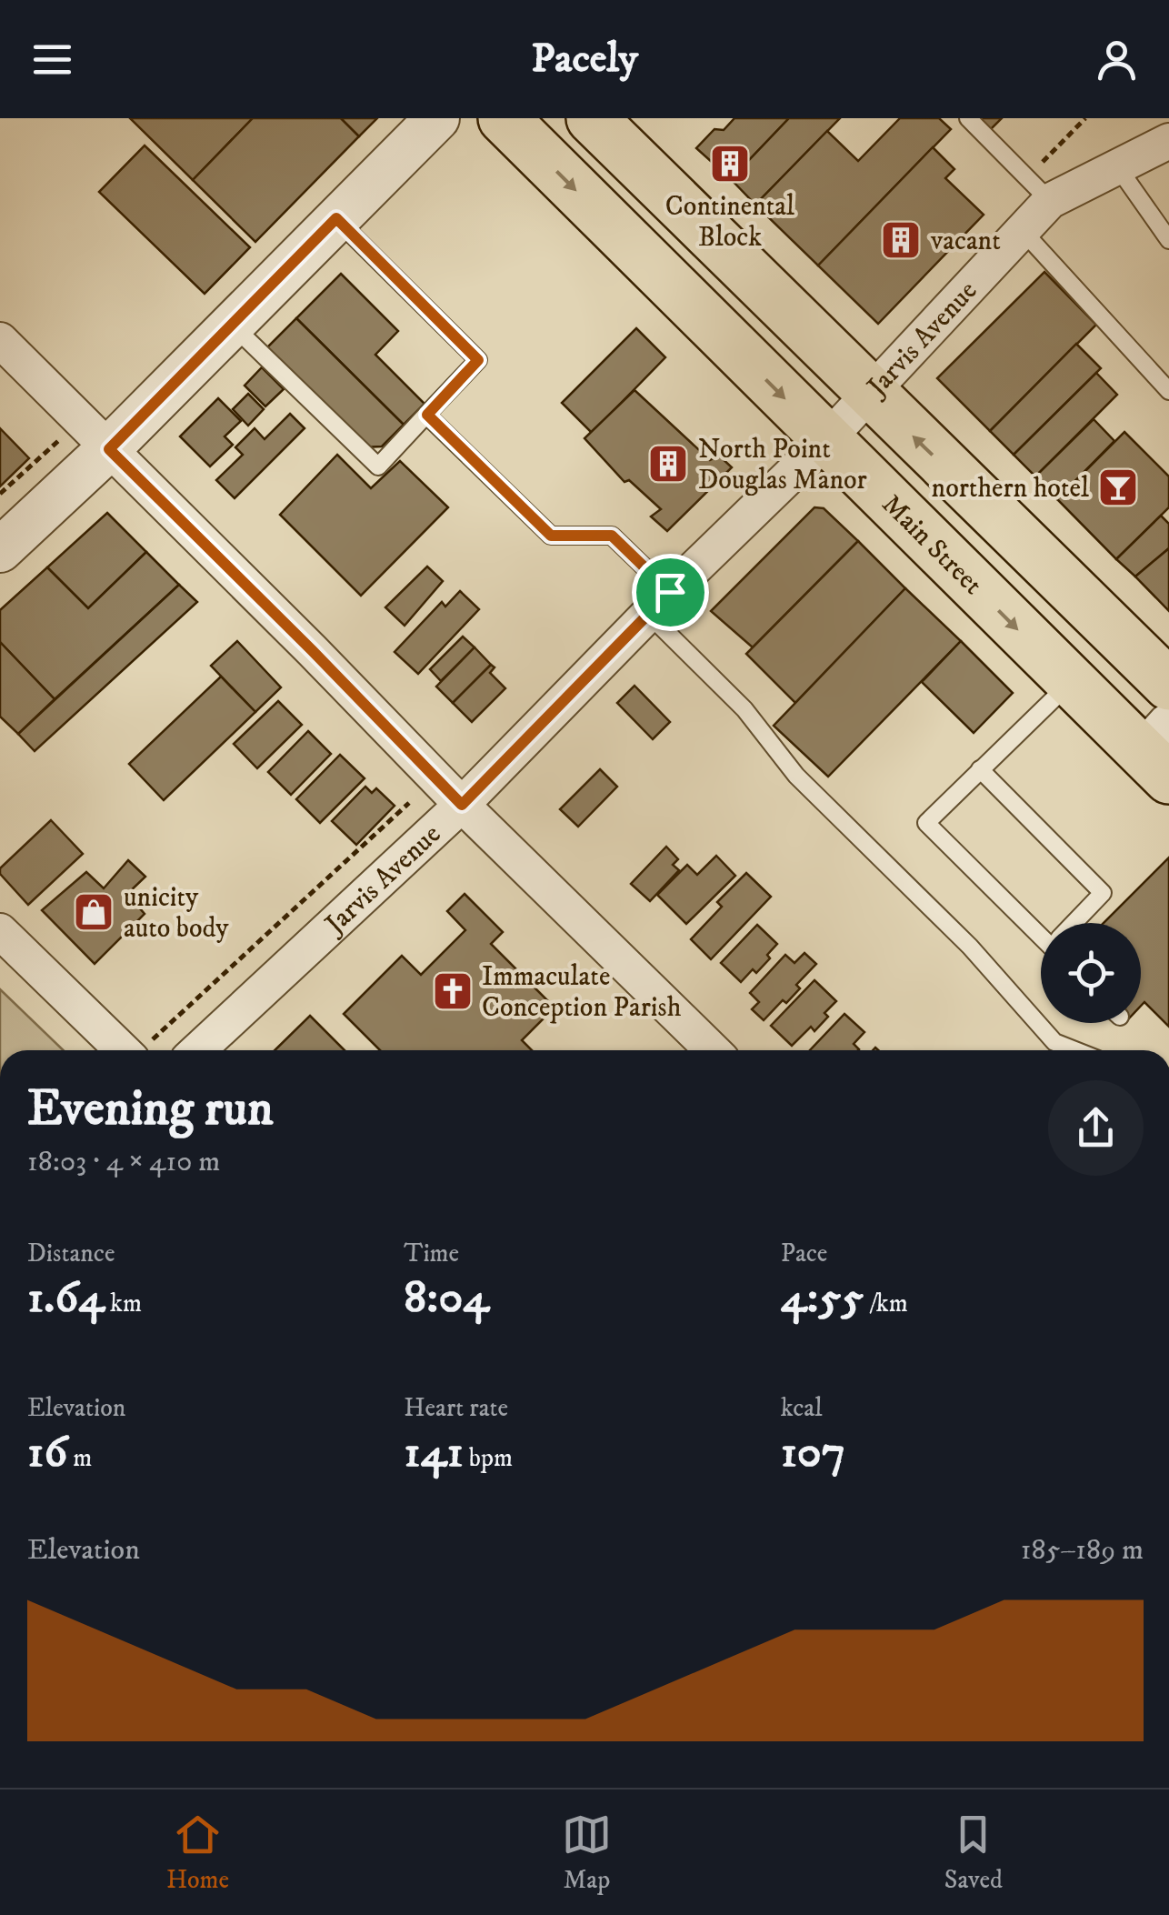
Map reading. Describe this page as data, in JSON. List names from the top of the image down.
{
  "streets": {
    "main road": ["Main Street"],
    "street": ["Jarvis Avenue"]
  },
  "crossings": [
    ["Jarvis Avenue", "Main Street"]
  ],
  "places": {
    "building": ["Continental Block", "vacant", "North Point Douglas Manor"],
    "bar": ["northern hotel"],
    "shop": ["unicity auto body"],
    "church": ["Immaculate Conception Parish"]
  },
  "page": {
    "header": "Pacely",
    "heading": ["Evening run", "18:03 · 4 × 410 m"],
    "stats": [
      ["Distance", "1.64 km"],
      ["Time", "8:04"],
      ["Pace", "4:55 /km"],
      ["Elevation", "16 m"],
      ["Heart rate", "141 bpm"],
      ["kcal", "107"]
    ],
    "chart": ["Elevation", "185–189 m"],
    "tabs": ["Home", "Map", "Saved"]
  }
}
